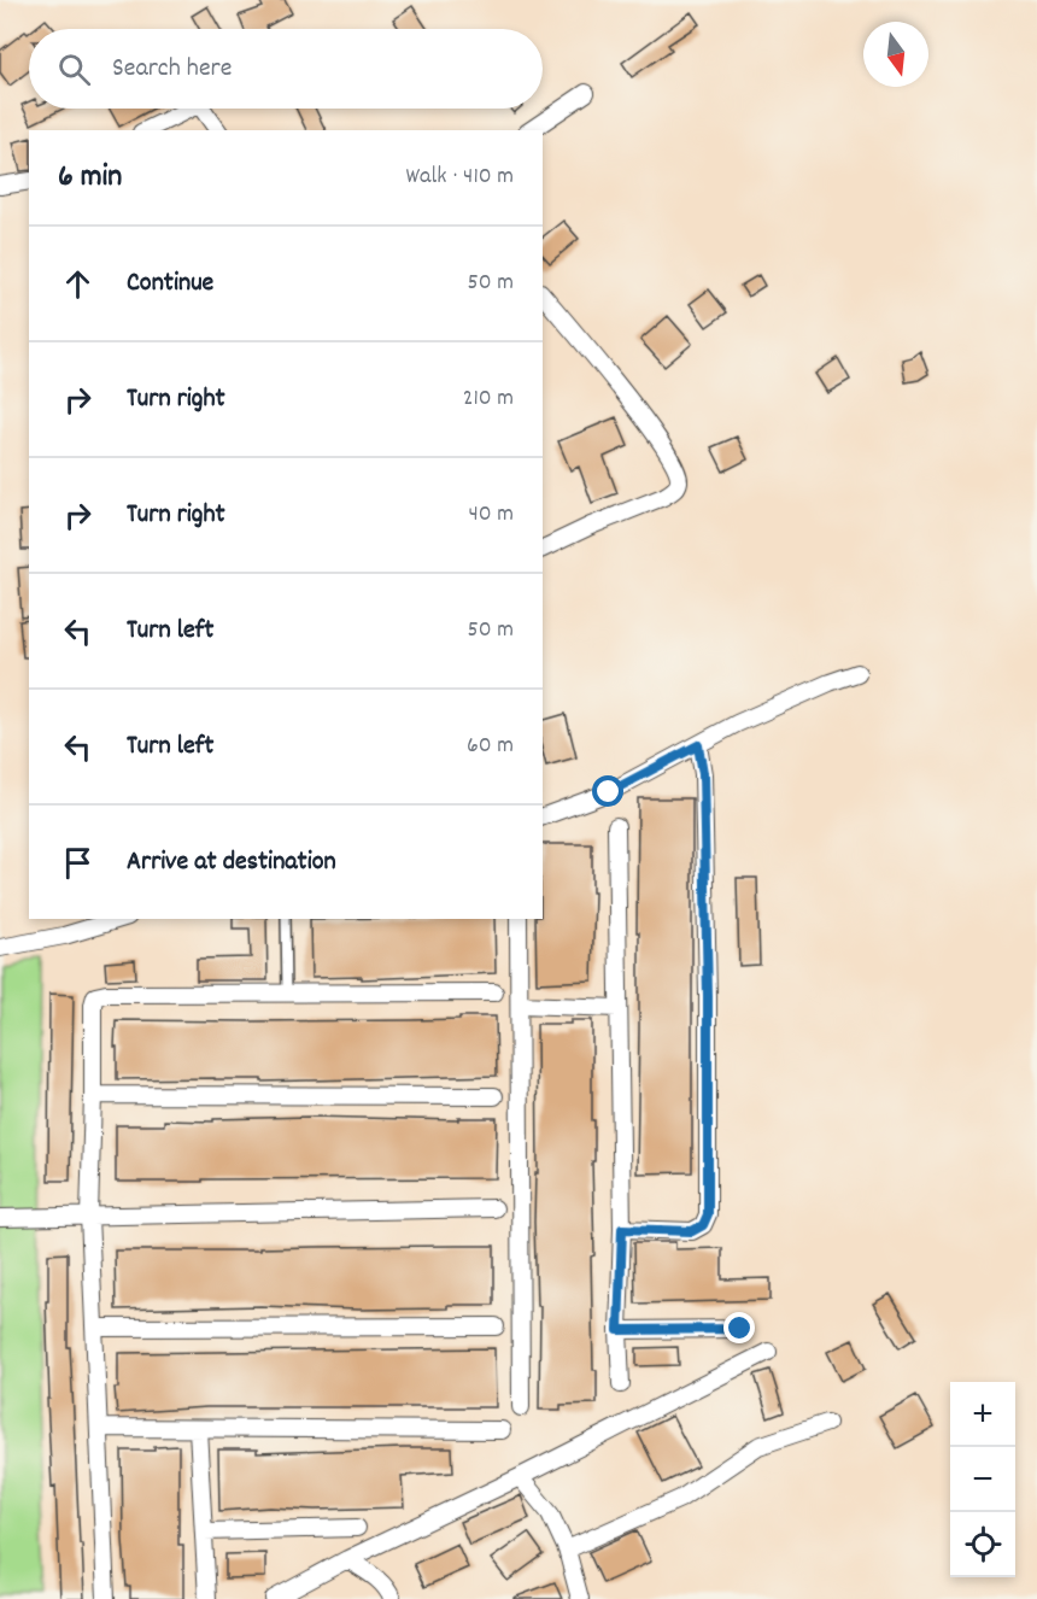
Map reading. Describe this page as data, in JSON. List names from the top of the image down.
{
  "north": "bottom",
  "page": {
    "search": "Search here",
    "heading": ["6 min", "Walk · 410 m"],
    "list": [
      ["Continue", "50 m"],
      ["Turn right", "210 m"],
      ["Turn right", "40 m"],
      ["Turn left", "50 m"],
      ["Turn left", "60 m"],
      "Arrive at destination"
    ],
    "map_buttons": ["+", "−"]
  }
}
